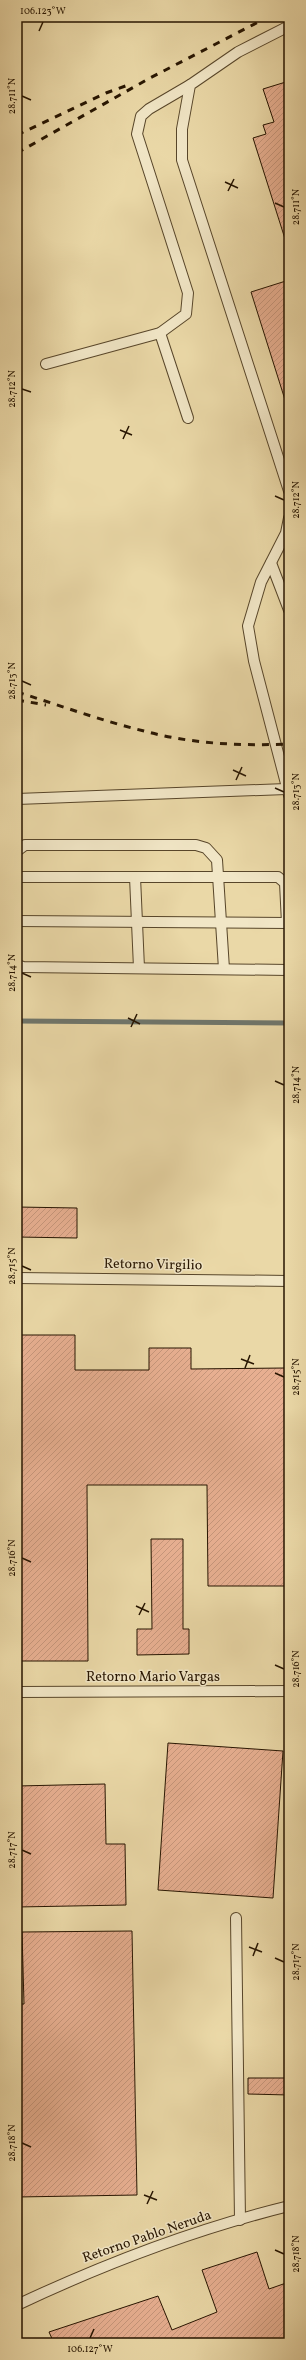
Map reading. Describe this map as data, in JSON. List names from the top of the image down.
{
  "streets": {
    "lane": ["Retorno Virgilio", "Retorno Mario Vargas", "Retorno Pablo Neruda"]
  },
  "coordinates": [
    "106.123°W",
    "28.711°N",
    "28.712°N",
    "28.713°N",
    "28.714°N",
    "28.715°N",
    "28.716°N",
    "28.717°N",
    "28.718°N",
    "106.127°W"
  ]
}
